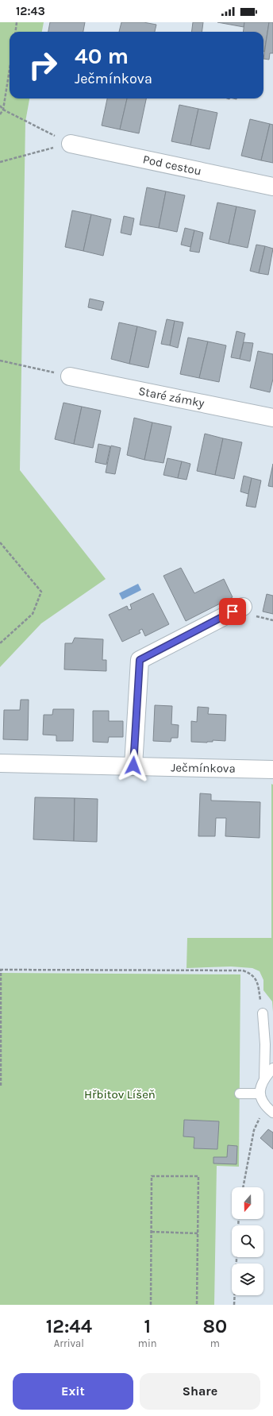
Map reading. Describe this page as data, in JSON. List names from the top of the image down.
{
  "streets": {
    "street": ["Pod cestou", "Staré zámky", "Ječmínkova"]
  },
  "parks": ["Hřbitov Líšeň"],
  "north": "bottom",
  "page": {
    "status": "12:43",
    "turn": ["40 m", "Ječmínkova"],
    "eta": [
      "12:44",
      "Arrival",
      "1",
      "min",
      "80",
      "m"
    ],
    "buttons": ["Exit", "Share"]
  }
}
